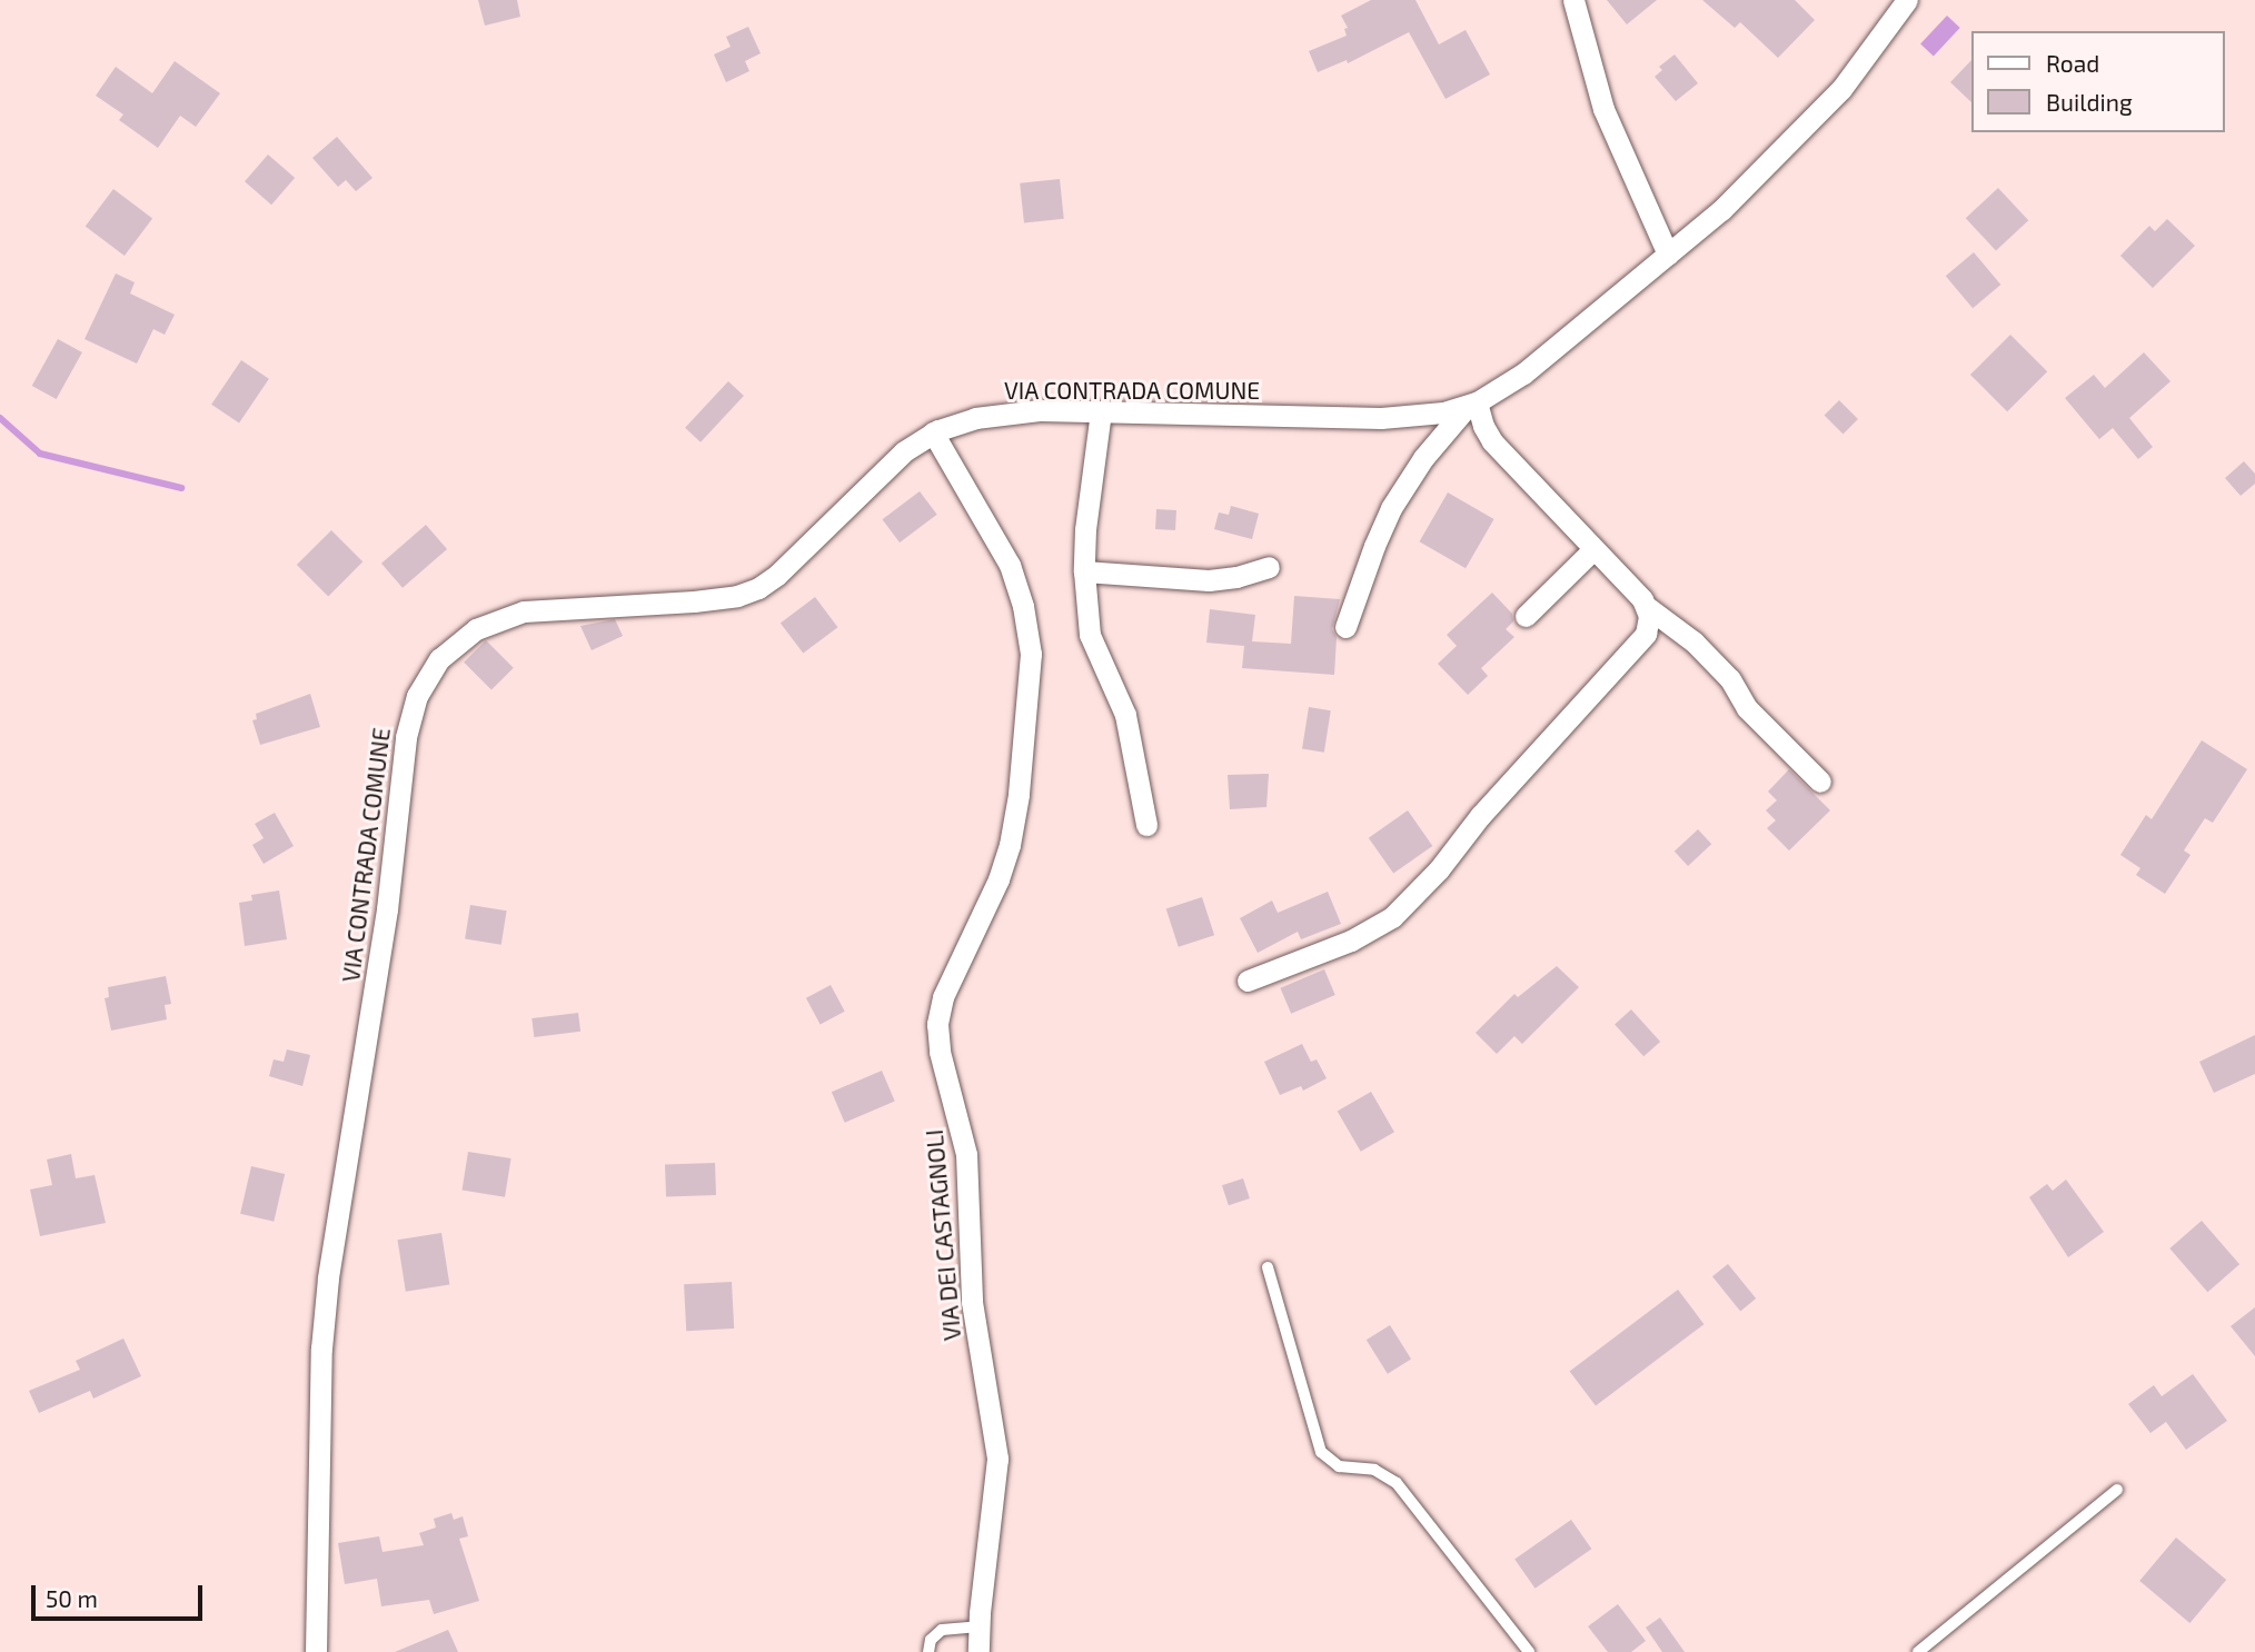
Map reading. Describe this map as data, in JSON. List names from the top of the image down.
{
  "streets": {
    "street": ["VIA CONTRADA COMUNE", "VIA DEI CASTAGNOLI"]
  },
  "crossings": [
    ["VIA CONTRADA COMUNE", "VIA DEI CASTAGNOLI"]
  ],
  "legend": ["Road", "Building"],
  "scale_bar": "50 m"
}
